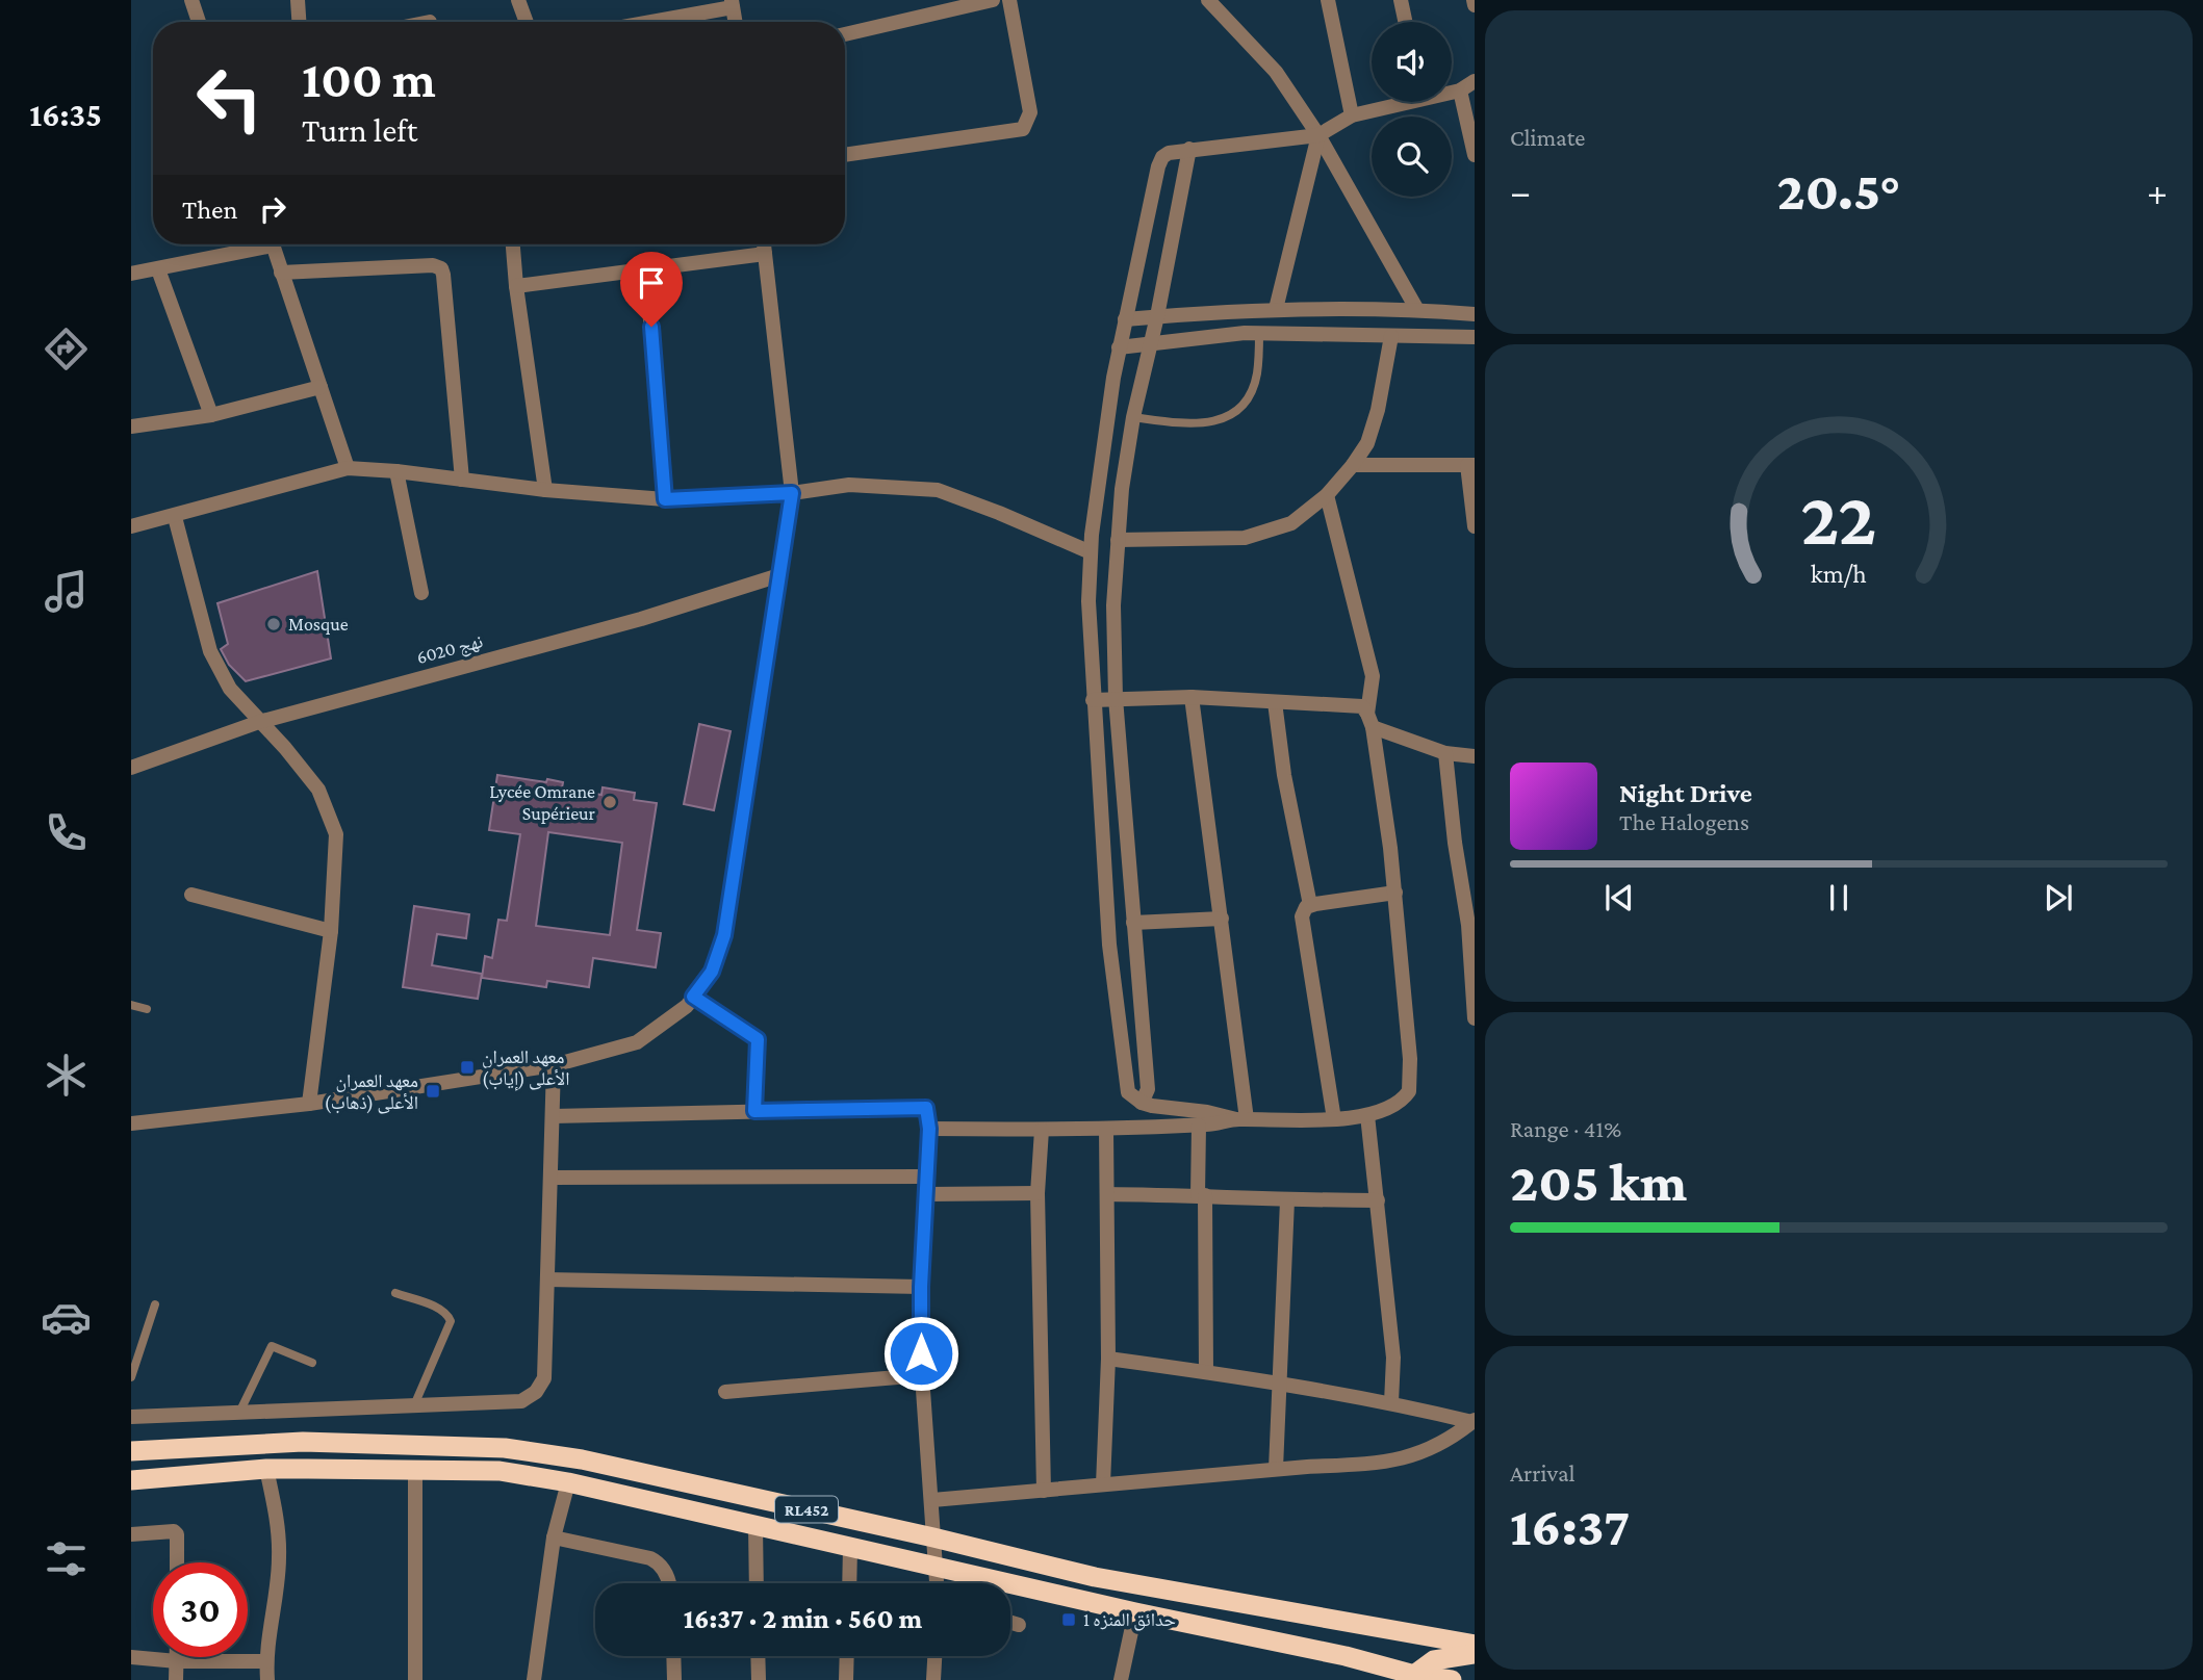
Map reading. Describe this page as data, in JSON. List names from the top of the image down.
{
  "streets": {
    "highway": ["RL452"],
    "street": ["نهج 6020"]
  },
  "places": {
    "other": ["Mosque", "Lycée Omrane Supérieur"],
    "transit": ["معهد العمران الأعلى (إياب)", "معهد العمران الأعلى (ذهاب)", "حدائق المنزه 1"]
  },
  "page": {
    "tabs": "16:35",
    "tile": [
      "Climate",
      ["Range · 41%", "205 km"],
      ["Arrival", "16:37"]
    ],
    "turn": ["100 m", "Turn left"],
    "heat": ["−", "20.5°", "+"],
    "then": "Then",
    "song": ["Night Drive", "The Halogens"],
    "limit": "30",
    "trip": "16:37 · 2 min · 560 m",
    "gauge": ["22", "km/h"]
  }
}
